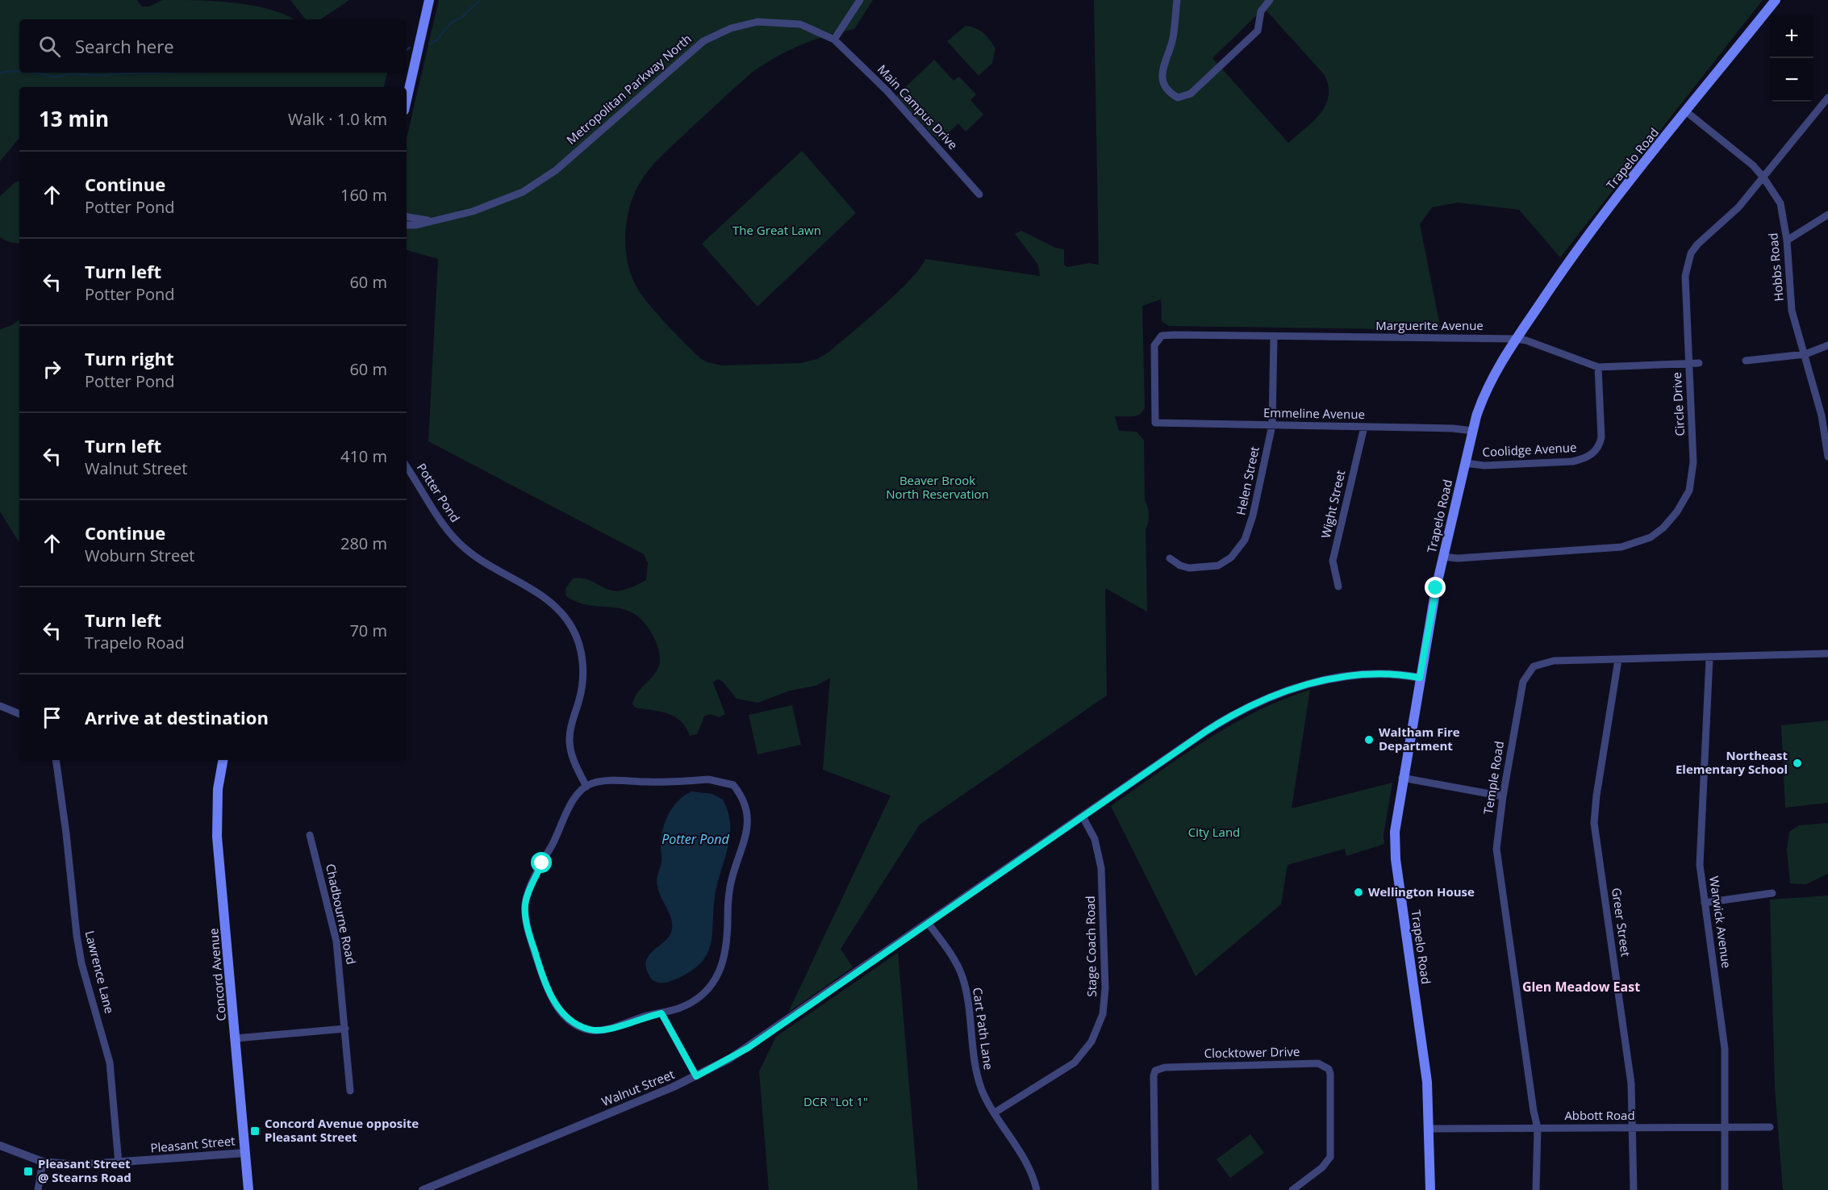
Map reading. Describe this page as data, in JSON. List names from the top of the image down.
{
  "streets": {
    "main road": ["Trapelo Road", "Concord Avenue"],
    "street": [
      "Metropolitan Parkway North",
      "Main Campus Drive",
      "Hobbs Road",
      "Marguerite Avenue",
      "Circle Drive",
      "Emmeline Avenue",
      "Coolidge Avenue",
      "Helen Street",
      "Potter Pond",
      "Wight Street",
      "Temple Road",
      "Chadbourne Road",
      "Greer Street",
      "Warwick Avenue",
      "Stage Coach Road",
      "Lawrence Lane",
      "Cart Path Lane",
      "Clocktower Drive",
      "Walnut Street",
      "Abbott Road",
      "Pleasant Street"
    ]
  },
  "crossings": [
    ["Metropolitan Parkway North", "Main Campus Drive"],
    ["Trapelo Road", "Hobbs Road"],
    ["Trapelo Road", "Marguerite Avenue"],
    ["Trapelo Road", "Circle Drive"],
    ["Trapelo Road", "Emmeline Avenue"],
    ["Trapelo Road", "Coolidge Avenue"],
    ["Trapelo Road", "Walnut Street"],
    ["Trapelo Road", "Abbott Road"],
    ["Hobbs Road", "Circle Drive"],
    ["Marguerite Avenue", "Circle Drive"],
    ["Marguerite Avenue", "Emmeline Avenue"],
    ["Marguerite Avenue", "Coolidge Avenue"],
    ["Marguerite Avenue", "Helen Street"],
    ["Emmeline Avenue", "Helen Street"],
    ["Emmeline Avenue", "Wight Street"],
    ["Temple Road", "Greer Street"],
    ["Temple Road", "Warwick Avenue"],
    ["Temple Road", "Abbott Road"],
    ["Greer Street", "Abbott Road"],
    ["Warwick Avenue", "Abbott Road"],
    ["Stage Coach Road", "Cart Path Lane"],
    ["Stage Coach Road", "Walnut Street"],
    ["Lawrence Lane", "Pleasant Street"],
    ["Concord Avenue", "Pleasant Street"],
    ["Cart Path Lane", "Walnut Street"]
  ],
  "districts": ["Glen Meadow East"],
  "water": ["Potter Pond"],
  "parks": [
    "The Great Lawn",
    "Beaver Brook North Reservation",
    "City Land",
    "DCR \"Lot 1\""
  ],
  "places": {
    "other": ["Waltham Fire Department", "Northeast Elementary School", "Wellington House"],
    "transit": ["Concord Avenue opposite Pleasant Street", "Pleasant Street @ Stearns Road"]
  },
  "page": {
    "map_buttons": ["+", "−"],
    "search": "Search here",
    "heading": ["13 min", "Walk · 1.0 km"],
    "list": [
      ["Continue", "Potter Pond", "160 m"],
      ["Turn left", "Potter Pond", "60 m"],
      ["Turn right", "Potter Pond", "60 m"],
      ["Turn left", "Walnut Street", "410 m"],
      ["Continue", "Woburn Street", "280 m"],
      ["Turn left", "Trapelo Road", "70 m"],
      "Arrive at destination"
    ]
  }
}
